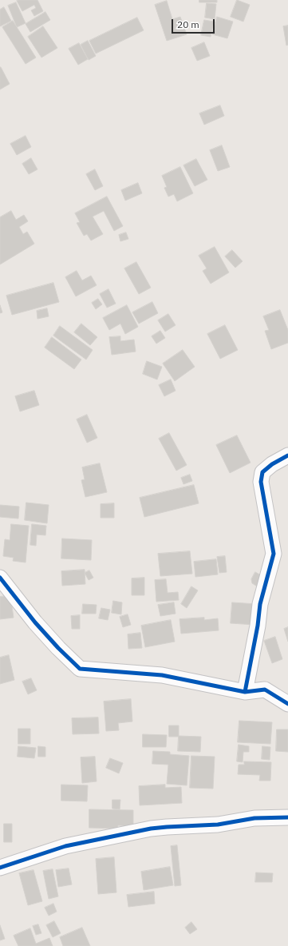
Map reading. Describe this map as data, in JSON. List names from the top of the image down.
{
  "scale_bar": "20 m"
}
